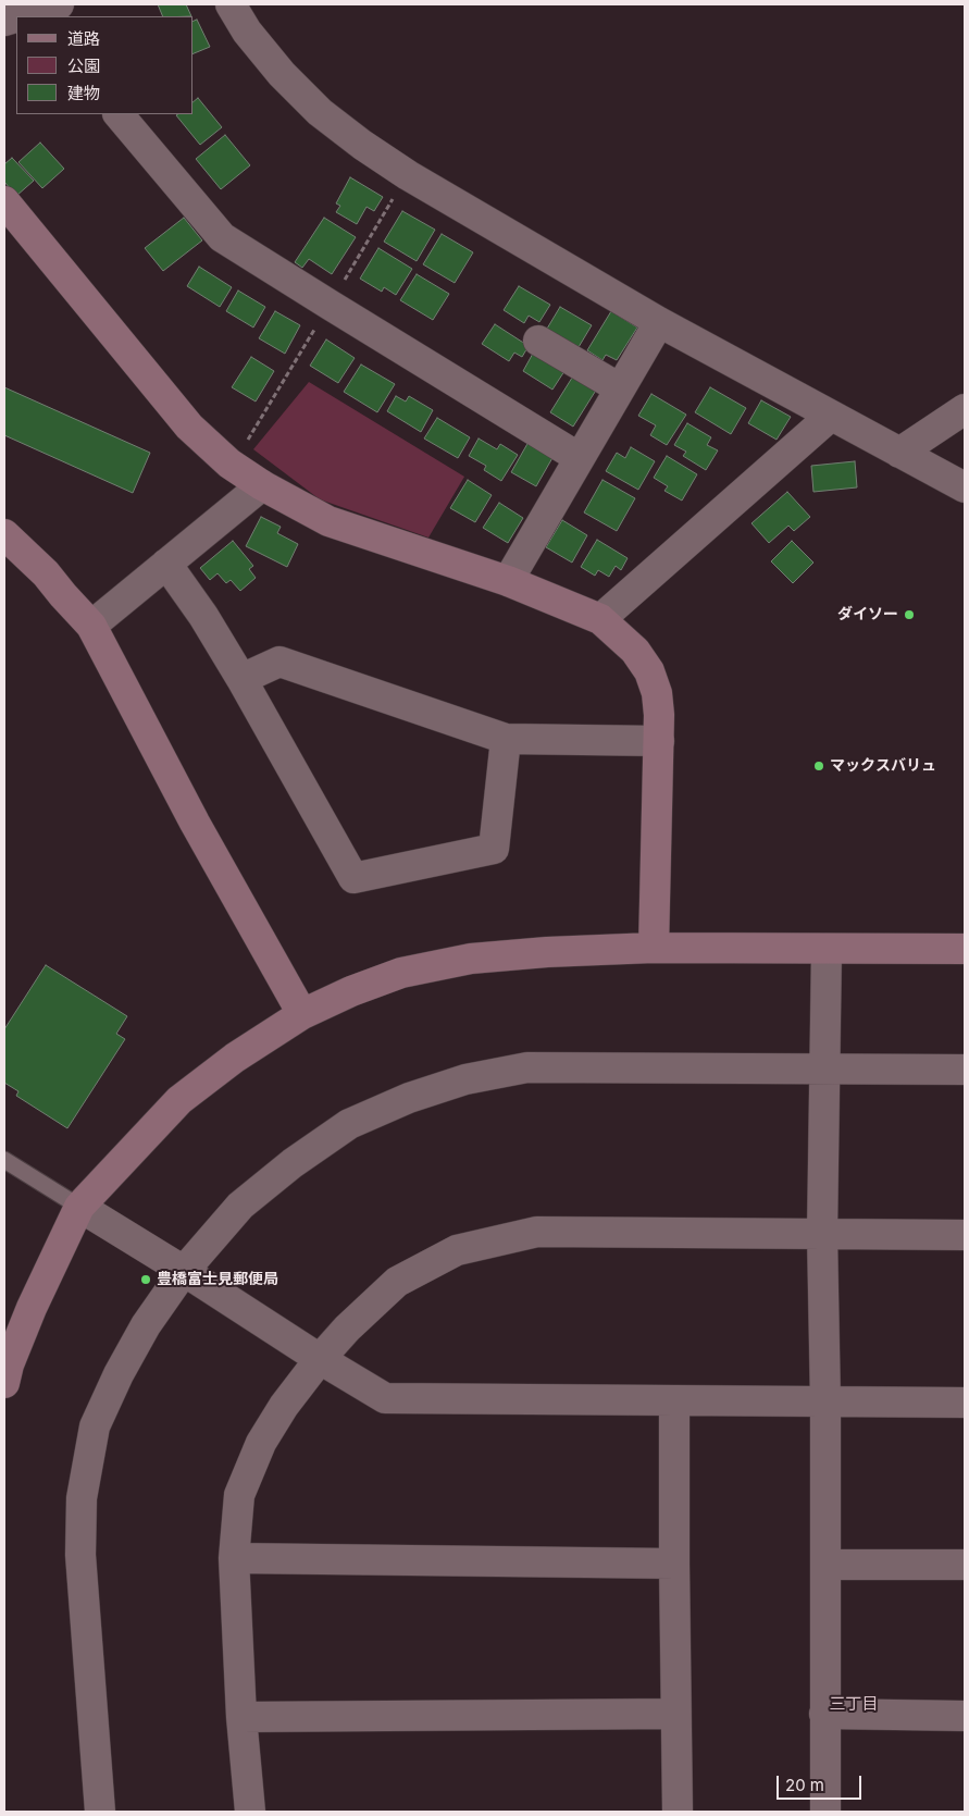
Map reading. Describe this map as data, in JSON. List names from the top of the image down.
{
  "districts": ["三丁目"],
  "places": ["ダイソー", "マックスバリュ", "豊橋富士見郵便局"],
  "legend": ["道路", "公園", "建物"],
  "scale_bar": "20 m"
}
